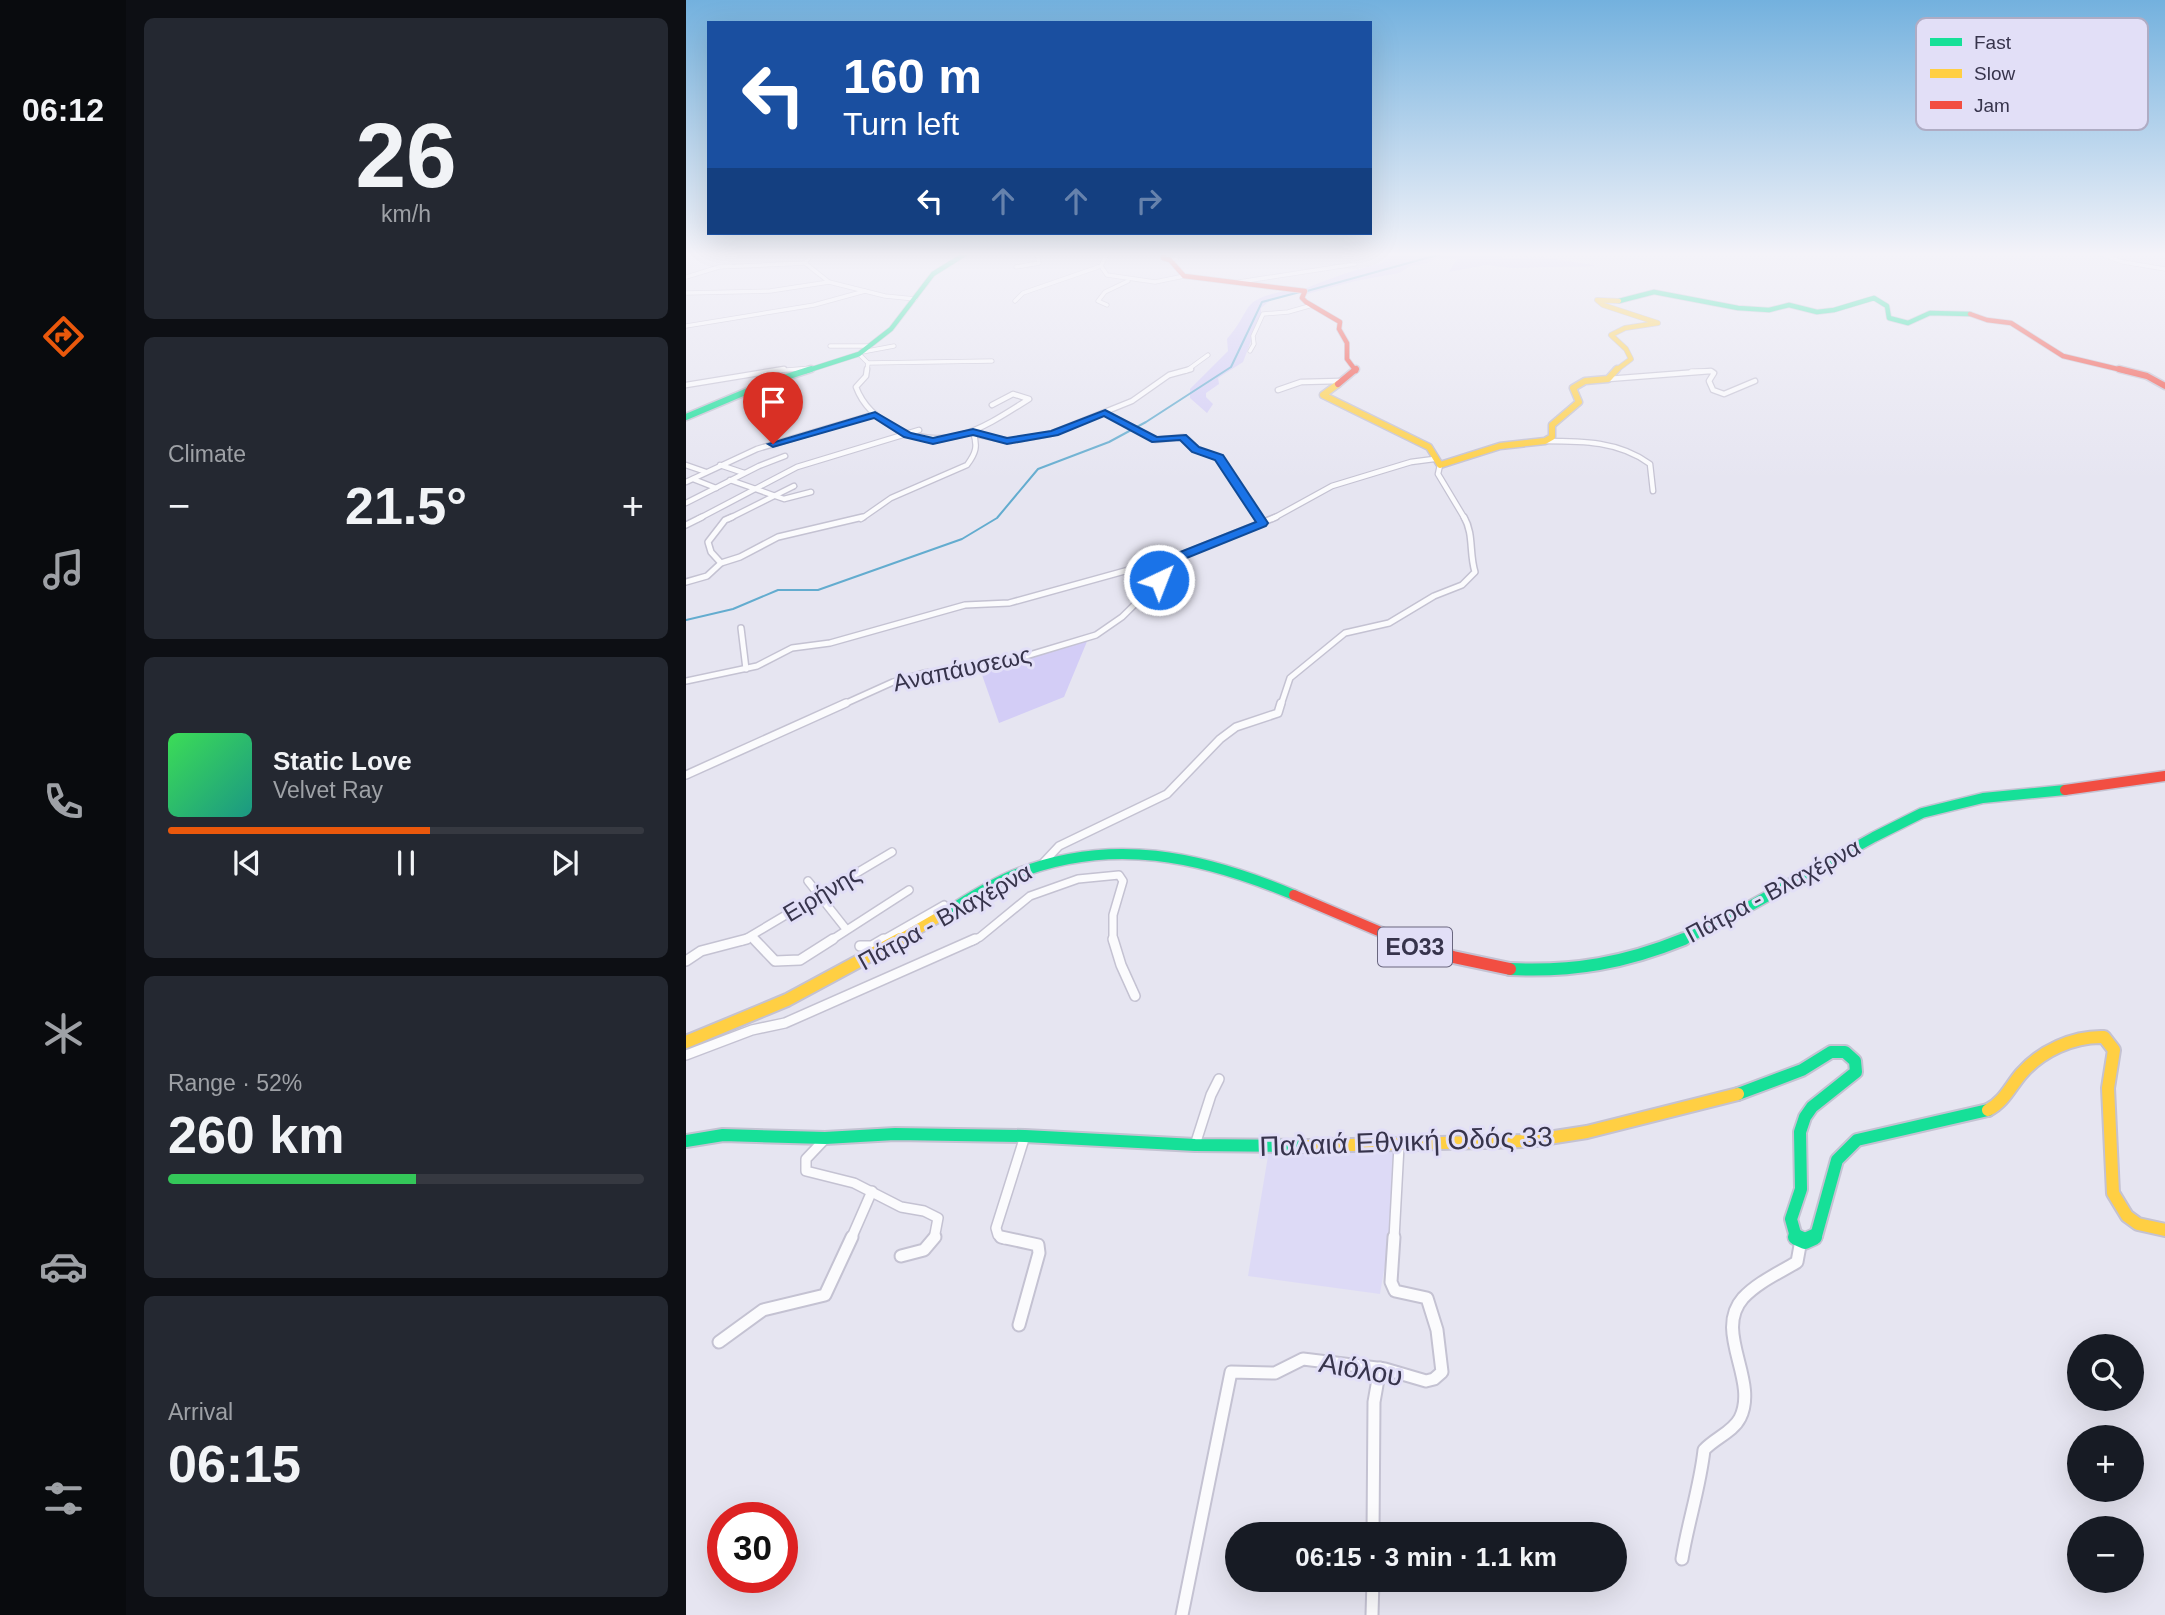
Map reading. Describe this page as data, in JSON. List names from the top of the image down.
{
  "streets": {
    "street": [
      "Αναπάυσεως",
      "Πάτρα - Βλαχέρνα",
      "Ειρήνης",
      "ΕΟ33",
      "Παλαιά Εθνική Οδός 33",
      "Αιόλου"
    ]
  },
  "crossings": [
    ["Παλαιά Εθνική Οδός 33", "Αιόλου"]
  ],
  "legend": ["Fast", "Slow", "Jam"],
  "page": {
    "tabs": "06:12",
    "tile": [
      ["26", "km/h"],
      "Climate",
      ["Range · 52%", "260 km"],
      ["Arrival", "06:15"]
    ],
    "turn": ["160 m", "Turn left"],
    "heat": ["−", "21.5°", "+"],
    "song": ["Static Love", "Velvet Ray"],
    "map_buttons": ["+", "−"],
    "limit": "30",
    "trip": "06:15 · 3 min · 1.1 km"
  }
}
